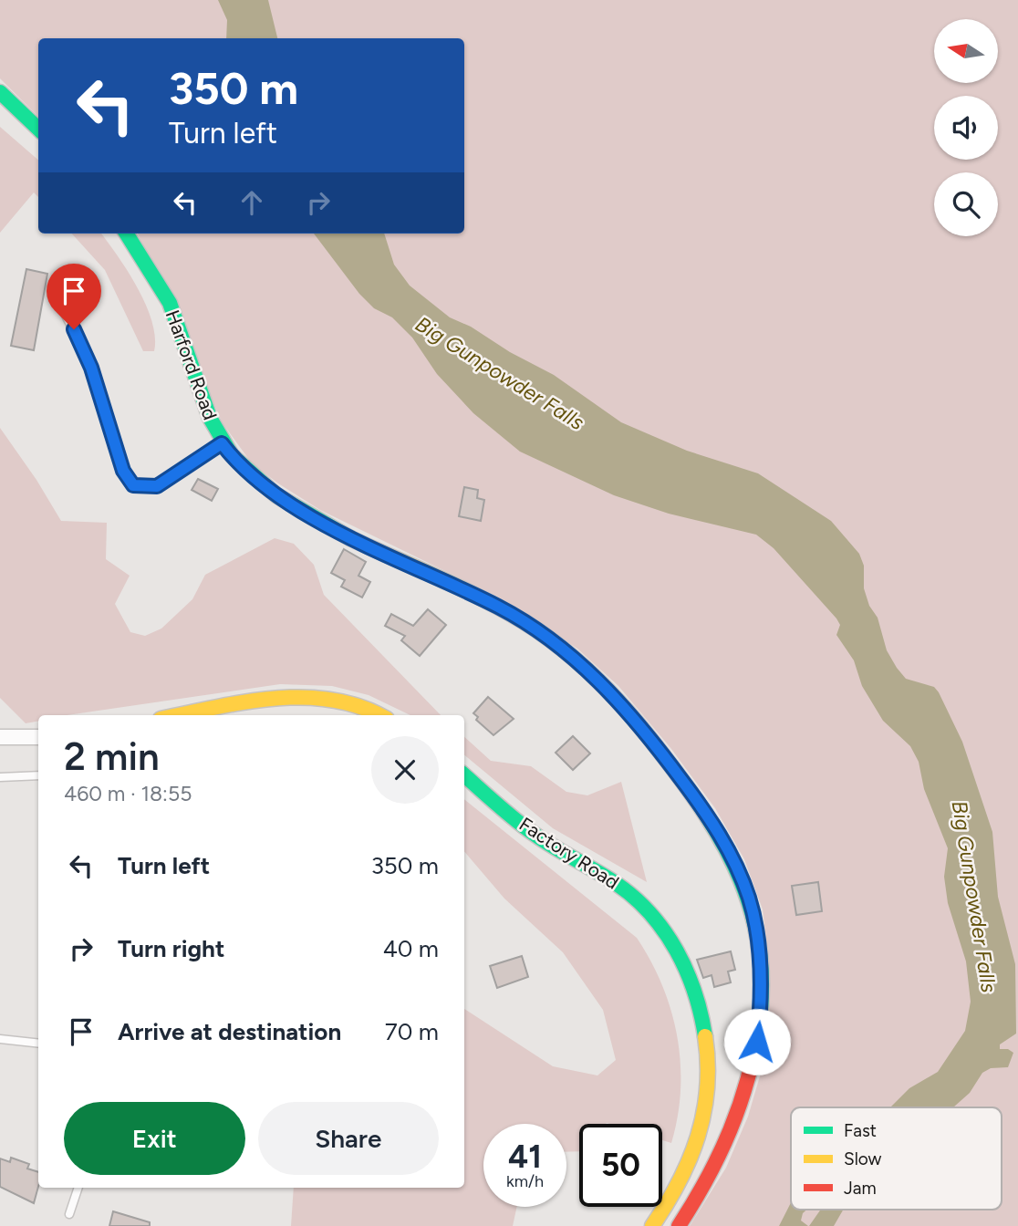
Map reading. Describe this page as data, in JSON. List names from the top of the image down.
{
  "streets": {
    "main road": ["Harford Road", "Factory Road"]
  },
  "water": ["Big Gunpowder Falls"],
  "legend": ["Fast", "Slow", "Jam"],
  "north": "left",
  "page": {
    "turn": ["350 m", "Turn left"],
    "heading": ["2 min", "460 m · 18:55"],
    "list": [
      {
        "name": "Turn left",
        "value": "350 m"
      },
      {
        "name": "Turn right",
        "value": "40 m"
      },
      {
        "name": "Arrive at destination",
        "value": "70 m"
      }
    ],
    "buttons": ["Exit", "Share"],
    "speed": "41 km/h",
    "limit": "50"
  }
}
